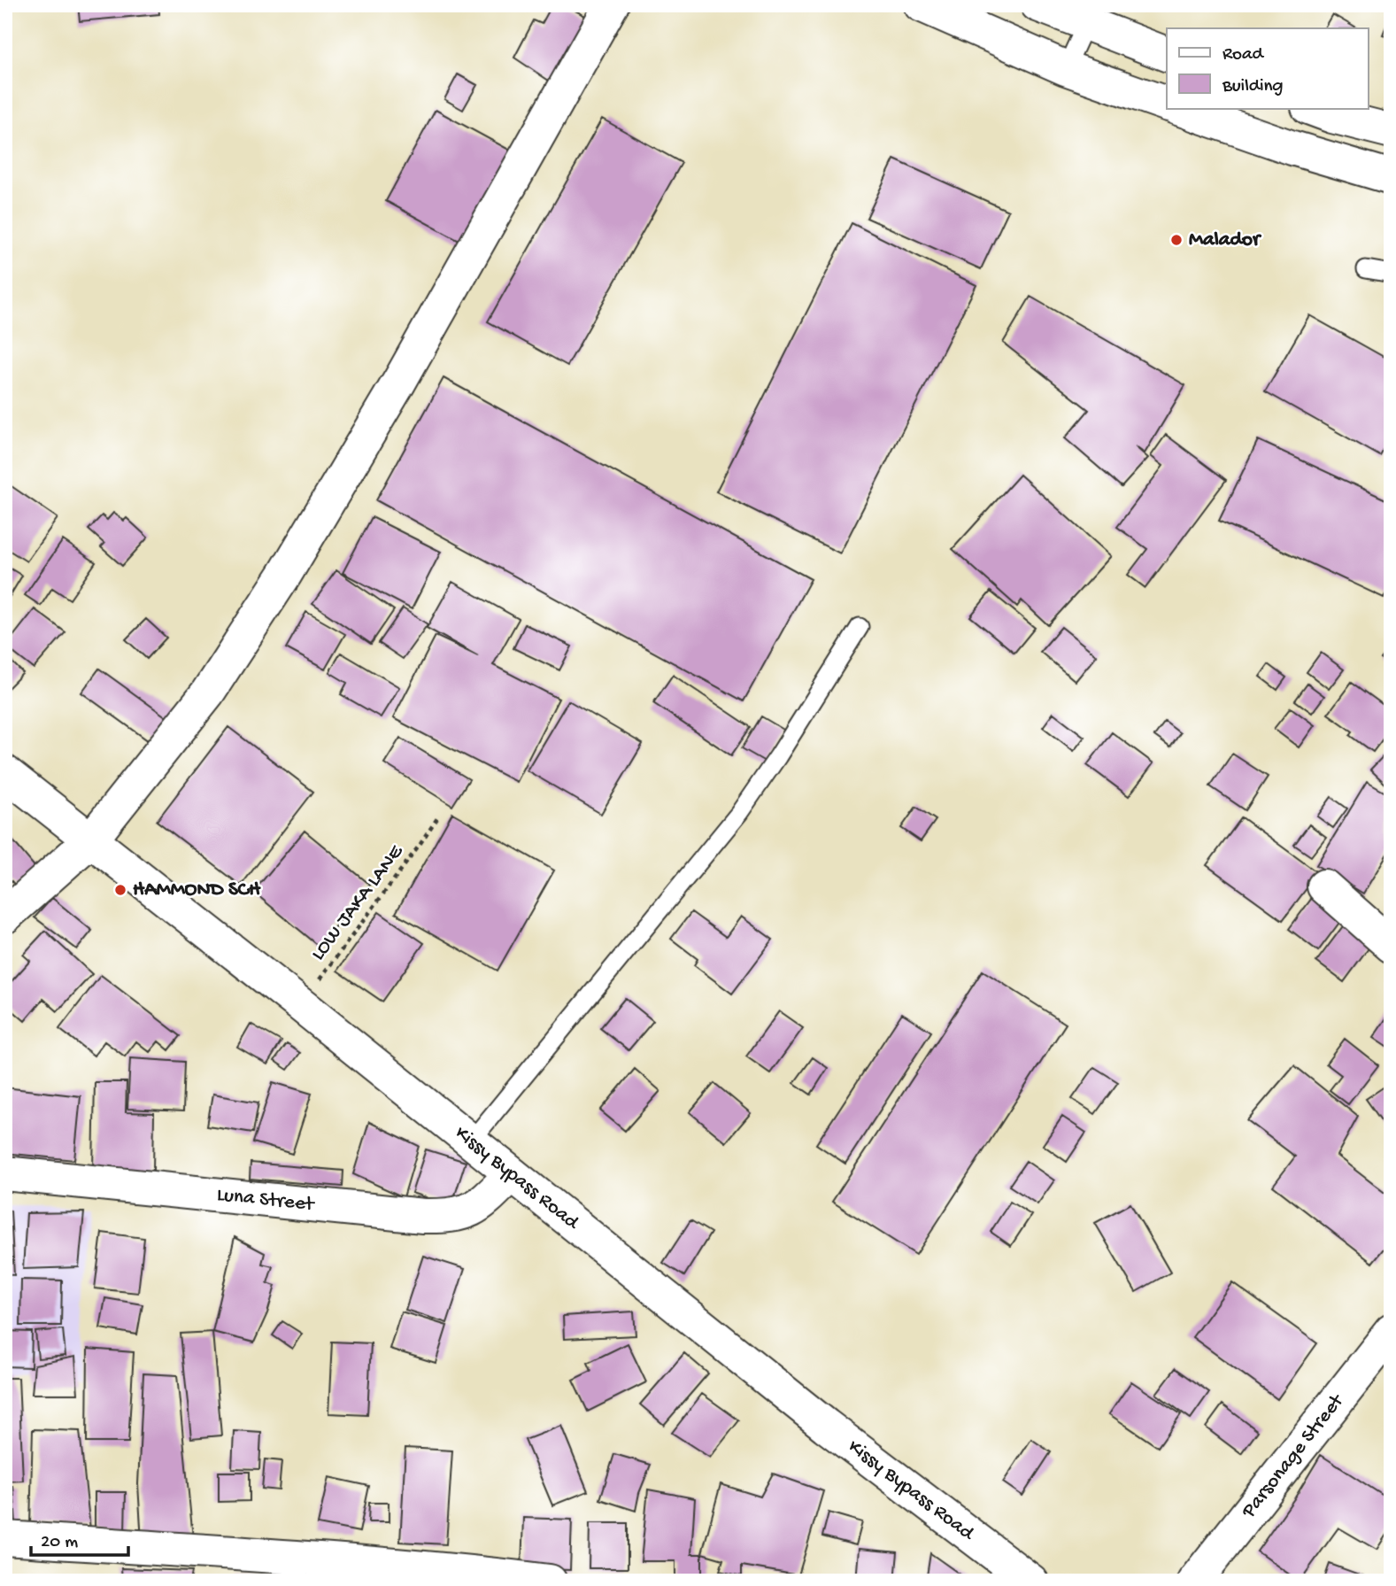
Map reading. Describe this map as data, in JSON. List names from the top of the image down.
{
  "streets": {
    "main road": ["Kissy Bypass Road", "Luna Street", "Parsonage Street"],
    "path": ["LOW JAKA LANE"]
  },
  "crossings": [
    ["LOW JAKA LANE", "Kissy Bypass Road"],
    ["Kissy Bypass Road", "Luna Street"]
  ],
  "places": ["Malador", "HAMMOND SCH"],
  "legend": ["Road", "Building"],
  "scale_bar": "20 m"
}
